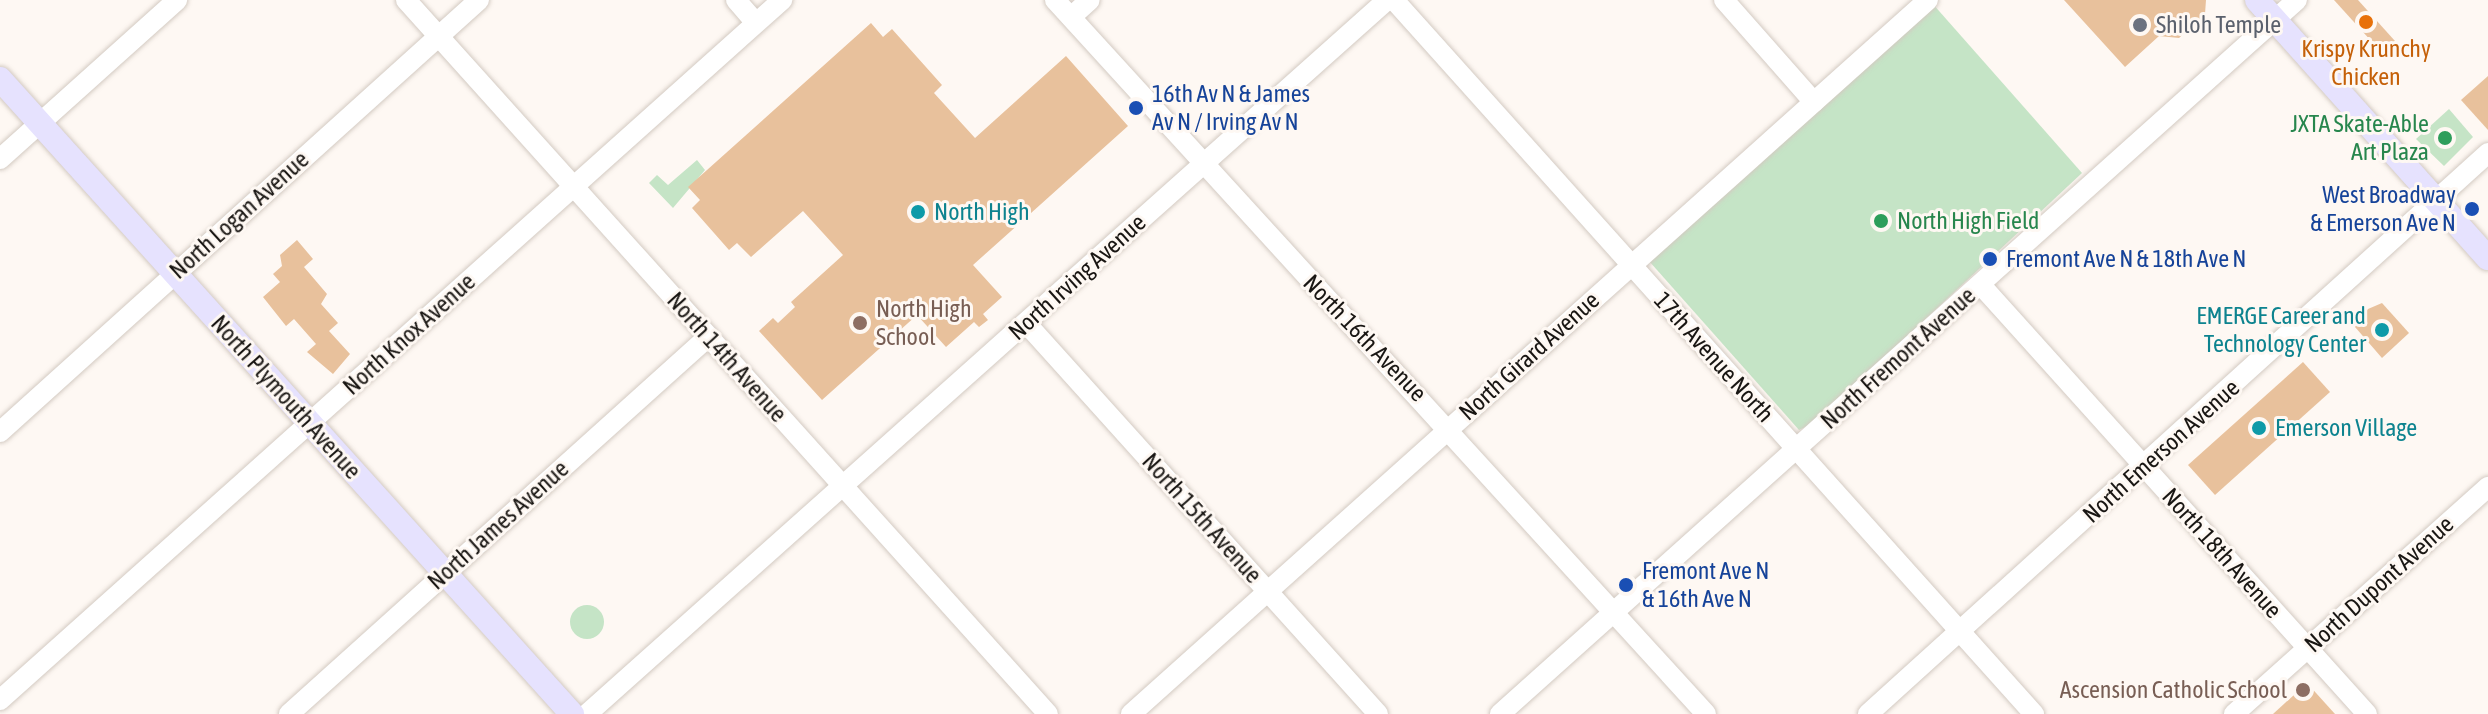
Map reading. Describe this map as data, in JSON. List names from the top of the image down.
{
  "streets": {
    "main road": ["North Plymouth Avenue"],
    "street": [
      "North Logan Avenue",
      "North Irving Avenue",
      "North Knox Avenue",
      "North 16th Avenue",
      "North Girard Avenue",
      "North 14th Avenue",
      "17th Avenue North",
      "North Fremont Avenue",
      "North Emerson Avenue",
      "North 15th Avenue",
      "North James Avenue",
      "North 18th Avenue",
      "North Dupont Avenue"
    ]
  },
  "crossings": [
    ["North Logan Avenue", "North 14th Avenue"],
    ["North Logan Avenue", "North Plymouth Avenue"],
    ["North Irving Avenue", "North 16th Avenue"],
    ["North Irving Avenue", "North 14th Avenue"],
    ["North Irving Avenue", "North 15th Avenue"],
    ["North Knox Avenue", "North 14th Avenue"],
    ["North Knox Avenue", "North Plymouth Avenue"],
    ["North 16th Avenue", "North Girard Avenue"],
    ["North 16th Avenue", "North Fremont Avenue"],
    ["North Girard Avenue", "17th Avenue North"],
    ["North Girard Avenue", "North 15th Avenue"],
    ["North 14th Avenue", "North James Avenue"],
    ["17th Avenue North", "North Fremont Avenue"],
    ["17th Avenue North", "North Emerson Avenue"],
    ["North Fremont Avenue", "North 18th Avenue"],
    ["North Plymouth Avenue", "North James Avenue"],
    ["North Emerson Avenue", "North 18th Avenue"],
    ["North 18th Avenue", "North Dupont Avenue"]
  ],
  "places": [
    "Krispy Krunchy Chicken",
    "Shiloh Temple",
    "16th Av N & James Av N / Irving Av N",
    "JXTA Skate-Able Art Plaza",
    "West Broadway & Emerson Ave N",
    "North High",
    "North High Field",
    "Fremont Ave N & 18th Ave N",
    "North High School",
    "EMERGE Career and Technology Center",
    "Emerson Village",
    "Fremont Ave N & 16th Ave N",
    "Ascension Catholic School"
  ]
}
